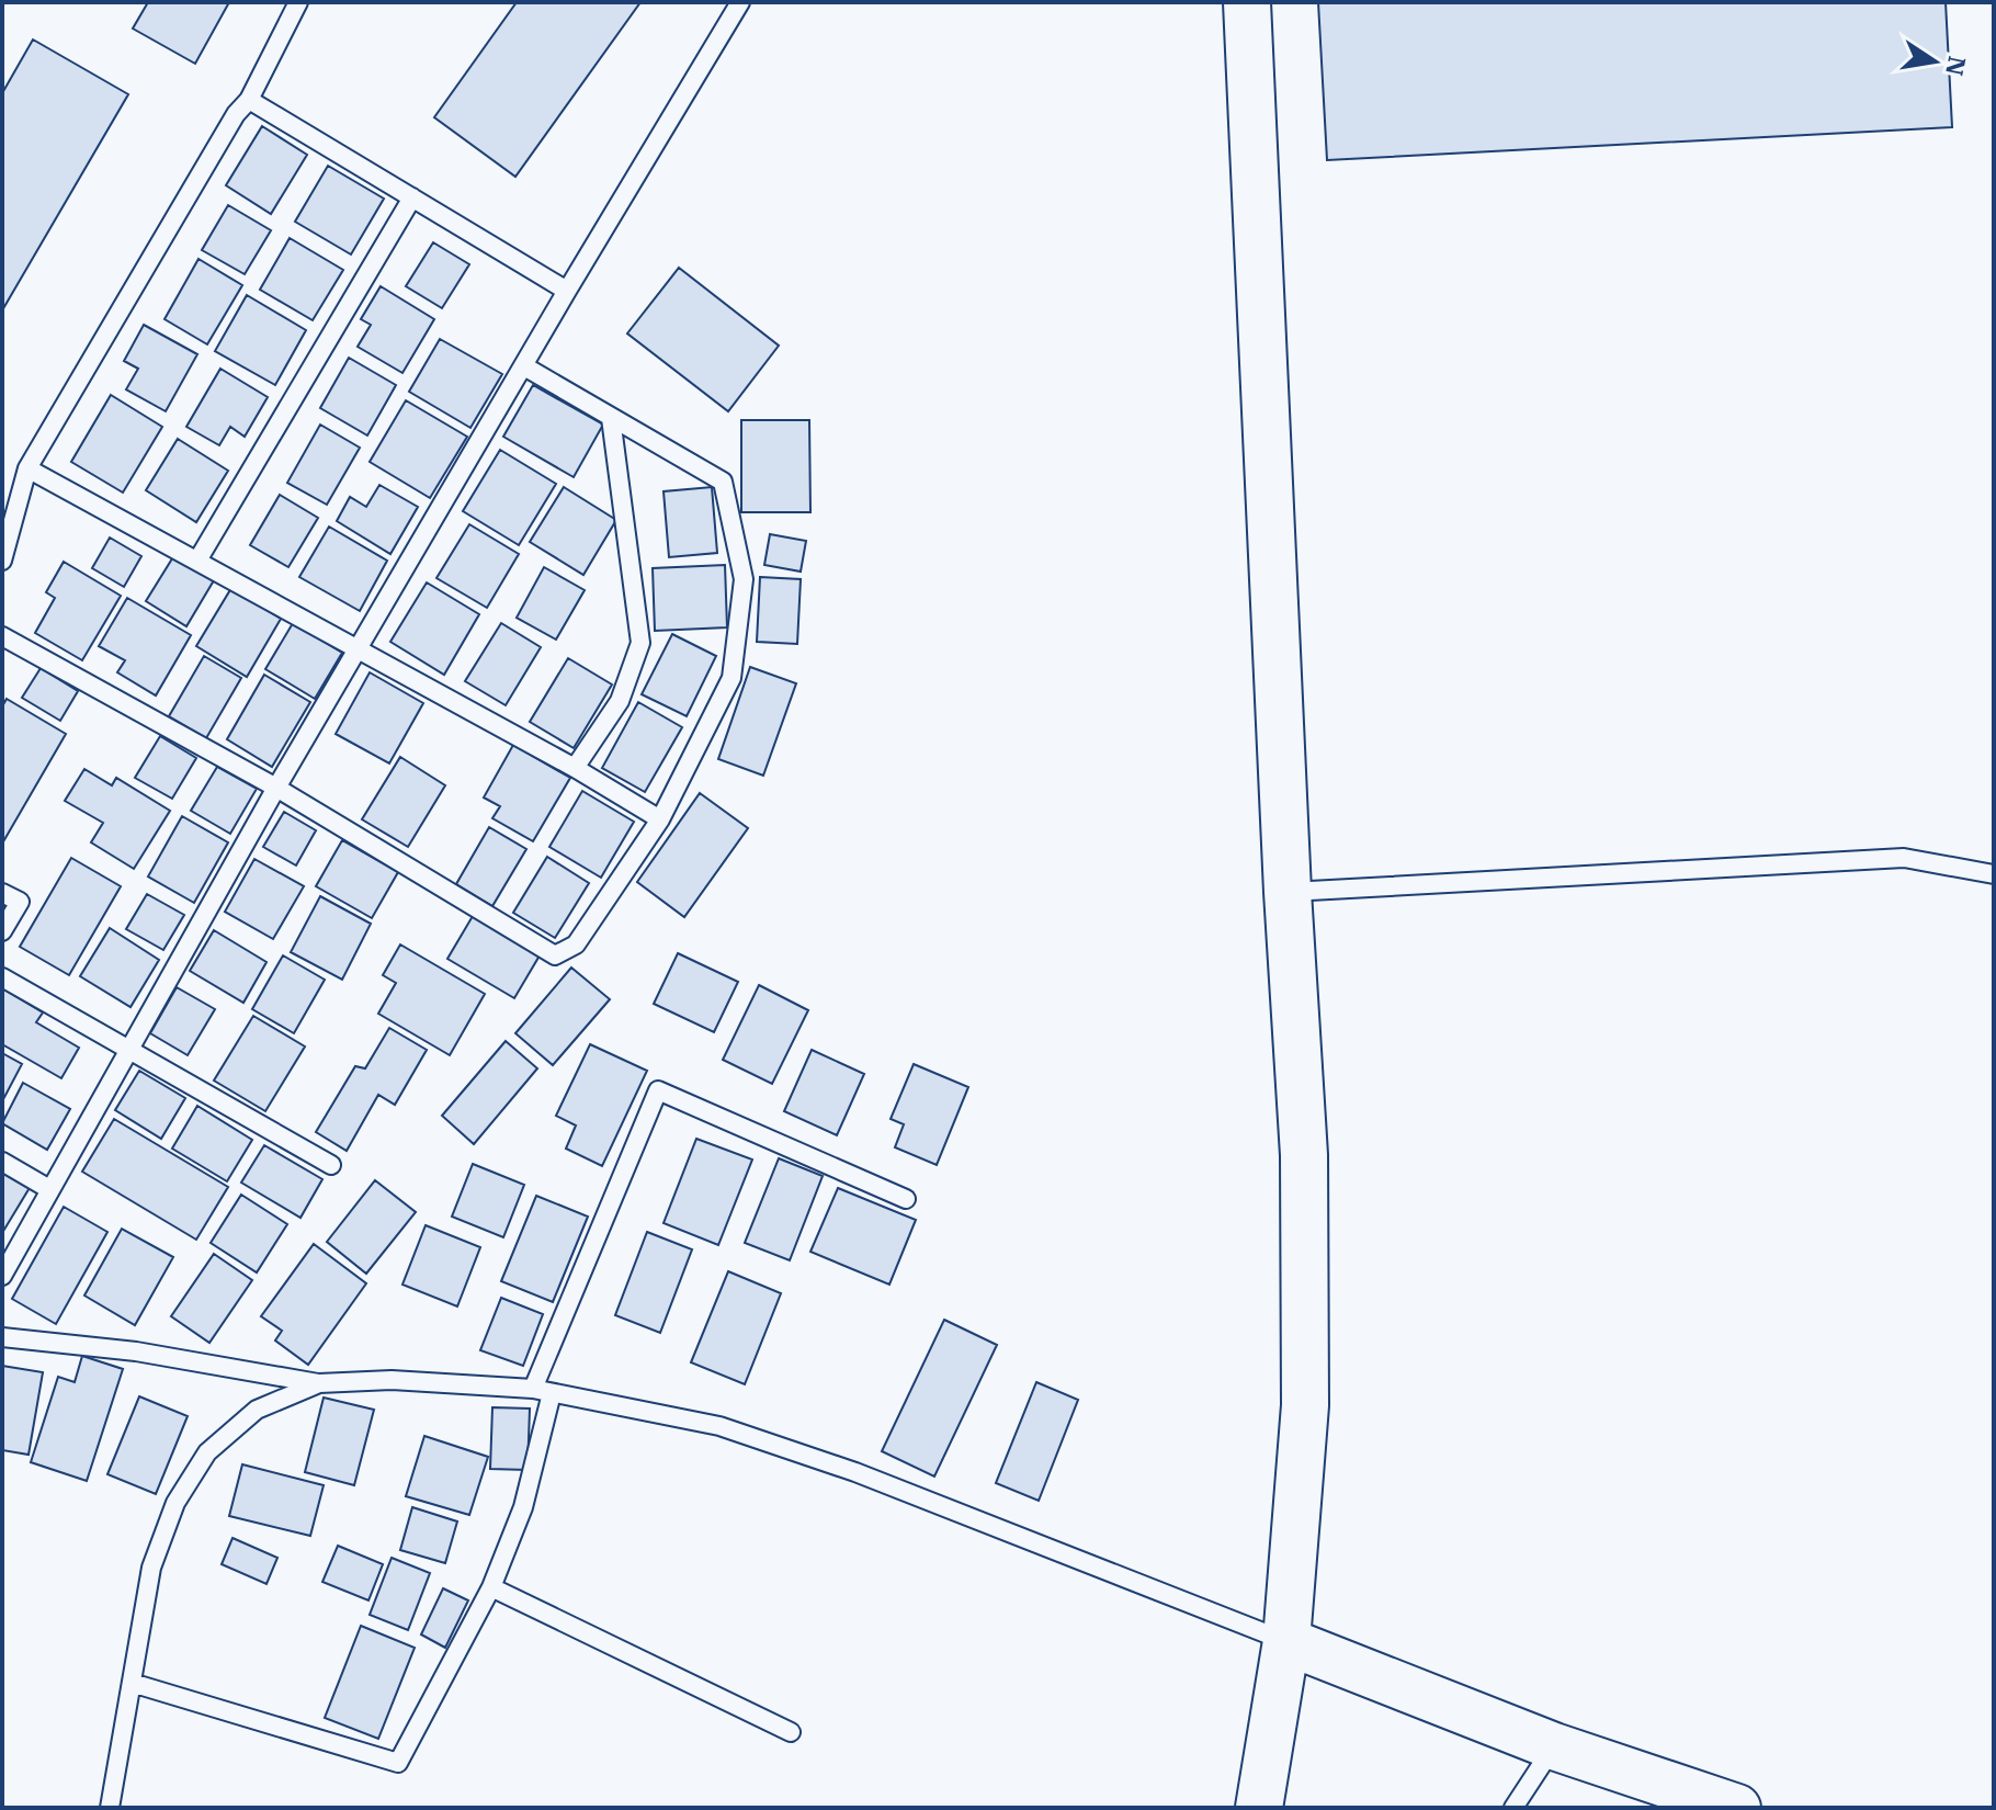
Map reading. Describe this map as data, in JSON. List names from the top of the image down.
{
  "north": "right"
}
